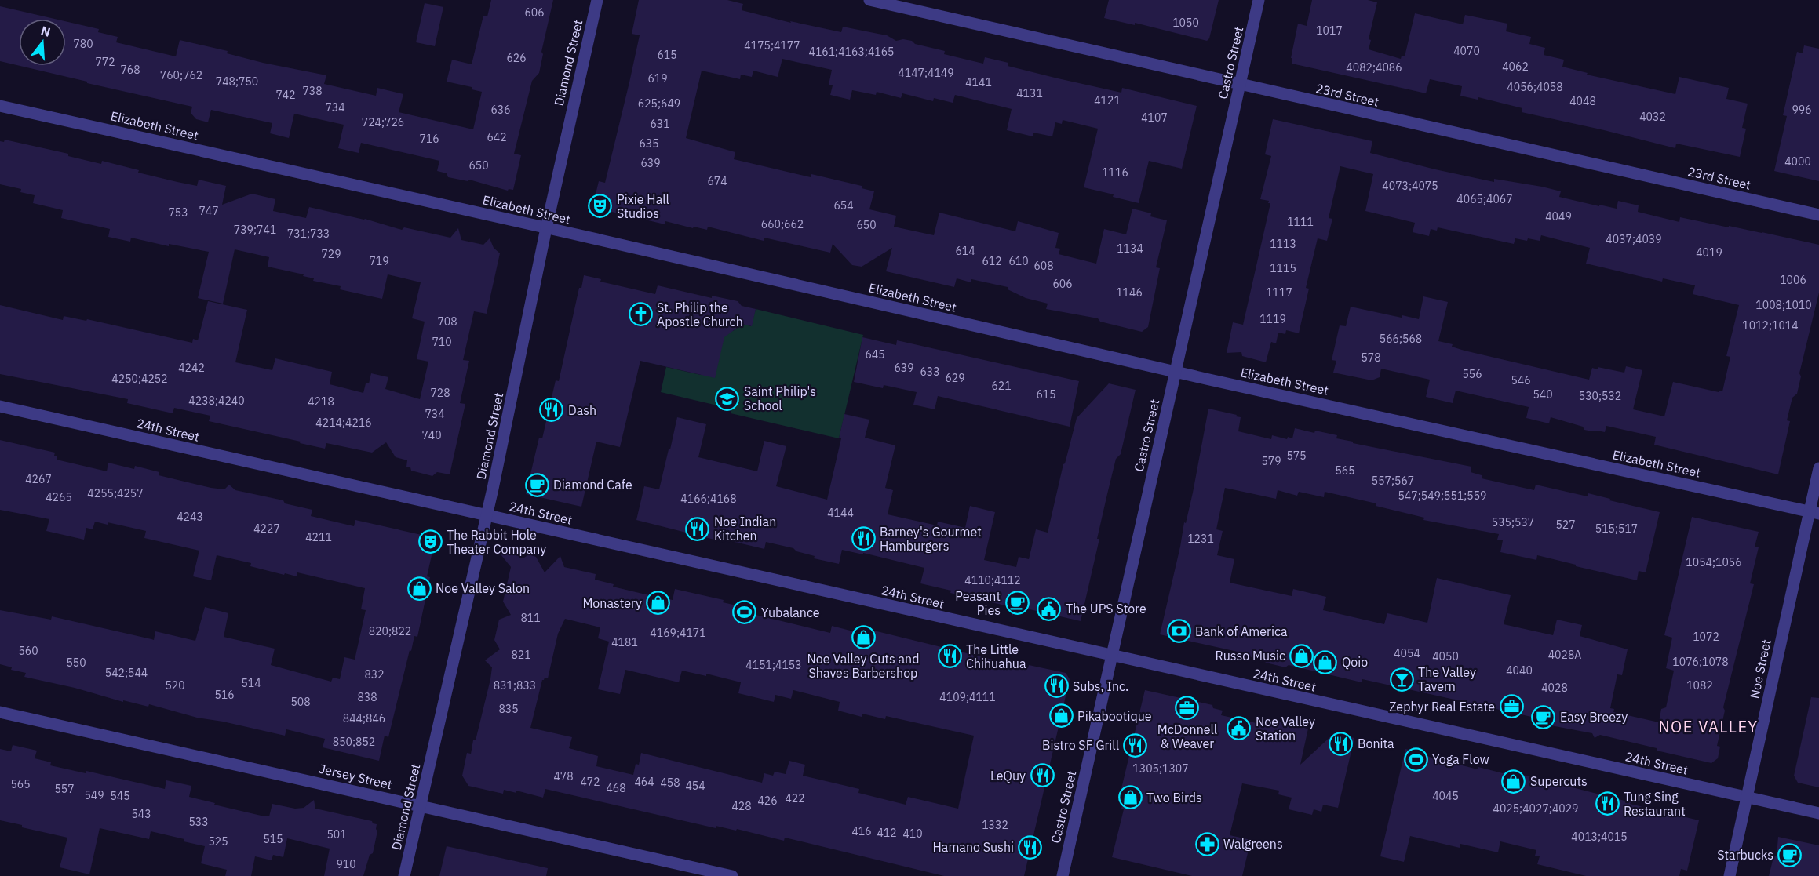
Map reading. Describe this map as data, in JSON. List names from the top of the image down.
{
  "streets": {
    "street": [
      "Diamond Street",
      "Castro Street",
      "23rd Street",
      "Elizabeth Street",
      "24th Street",
      "Noe Street",
      "Jersey Street"
    ]
  },
  "crossings": [
    ["Diamond Street", "Elizabeth Street"],
    ["Diamond Street", "24th Street"],
    ["Diamond Street", "Jersey Street"],
    ["Castro Street", "23rd Street"],
    ["Castro Street", "Elizabeth Street"],
    ["Castro Street", "24th Street"],
    ["Elizabeth Street", "Noe Street"],
    ["24th Street", "Noe Street"]
  ],
  "districts": ["NOE VALLEY"],
  "places": {
    "theatre": ["Pixie Hall Studios", "The Rabbit Hole Theater Company"],
    "church": ["St. Philip the Apostle Church"],
    "school or university": ["Saint Philip's School"],
    "restaurant": [
      "Dash",
      "Noe Indian Kitchen",
      "Barney's Gourmet Hamburgers",
      "The Little Chihuahua",
      "Subs, Inc.",
      "Bonita",
      "Bistro SF Grill",
      "LeQuy",
      "Tung Sing Restaurant",
      "Hamano Sushi"
    ],
    "cafe": [
      "Diamond Cafe",
      "Peasant Pies",
      "Easy Breezy",
      "Starbucks"
    ],
    "shop": [
      "Noe Valley Salon",
      "Monastery",
      "Noe Valley Cuts and Shaves Barbershop",
      "Russo Music",
      "Qoio",
      "Pikabootique",
      "Supercuts",
      "Two Birds"
    ],
    "public building": ["The UPS Store", "Noe Valley Station"],
    "sports": ["Yubalance", "Yoga Flow"],
    "bank": ["Bank of America"],
    "bar": ["The Valley Tavern"],
    "office": ["Zephyr Real Estate", "McDonnell & Weaver"],
    "pharmacy": ["Walgreens"]
  },
  "house_numbers": [
    "606",
    "1050",
    "1017",
    "780",
    "4175;4177",
    "4070",
    "4161;4163;4165",
    "615",
    "626",
    "772",
    "4062",
    "4082;4086",
    "768",
    "4147;4149",
    "760;762",
    "619",
    "748;750",
    "4141",
    "4056;4058",
    "738",
    "4131",
    "742",
    "4121",
    "4048",
    "625;649",
    "734",
    "636",
    "996",
    "4032",
    "4107",
    "724;726",
    "631",
    "642",
    "716",
    "635",
    "4000",
    "639",
    "650",
    "1116",
    "674",
    "4073;4075",
    "4065;4067",
    "654",
    "747",
    "753",
    "4049",
    "1111",
    "660;662",
    "650",
    "739;741",
    "731;733",
    "4037;4039",
    "1113",
    "1134",
    "614",
    "4019",
    "729",
    "719",
    "612",
    "610",
    "608",
    "1115",
    "1006",
    "606",
    "1146",
    "1117",
    "1008;1010",
    "1119",
    "708",
    "1012;1014",
    "566;568",
    "710",
    "645",
    "578",
    "4242",
    "639",
    "633",
    "556",
    "629",
    "4250;4252",
    "546",
    "621",
    "728",
    "615",
    "540",
    "530;532",
    "4238;4240",
    "4218",
    "734",
    "4214;4216",
    "740",
    "575",
    "579",
    "565",
    "4267",
    "557;567",
    "4255;4257",
    "547;549;551;559",
    "4265",
    "4166;4168",
    "4144",
    "4243",
    "535;537",
    "527",
    "4227",
    "515;517",
    "4211",
    "1231",
    "1054;1056",
    "4110;4112",
    "811",
    "820;822",
    "4169;4171",
    "1072",
    "4181",
    "560",
    "4054",
    "821",
    "4028A",
    "4050",
    "1076;1078",
    "550",
    "4151;4153",
    "4040",
    "542;544",
    "832",
    "514",
    "520",
    "831;833",
    "1082",
    "4028",
    "516",
    "838",
    "4109;4111",
    "508",
    "835",
    "844;846",
    "850;852",
    "1305;1307",
    "478",
    "472",
    "464",
    "458",
    "565",
    "454",
    "468",
    "557",
    "549",
    "545",
    "4045",
    "422",
    "426",
    "428",
    "4025;4027;4029",
    "543",
    "533",
    "1332",
    "416",
    "412",
    "410",
    "501",
    "4013;4015",
    "515",
    "525",
    "910"
  ],
  "north": "top"
}
